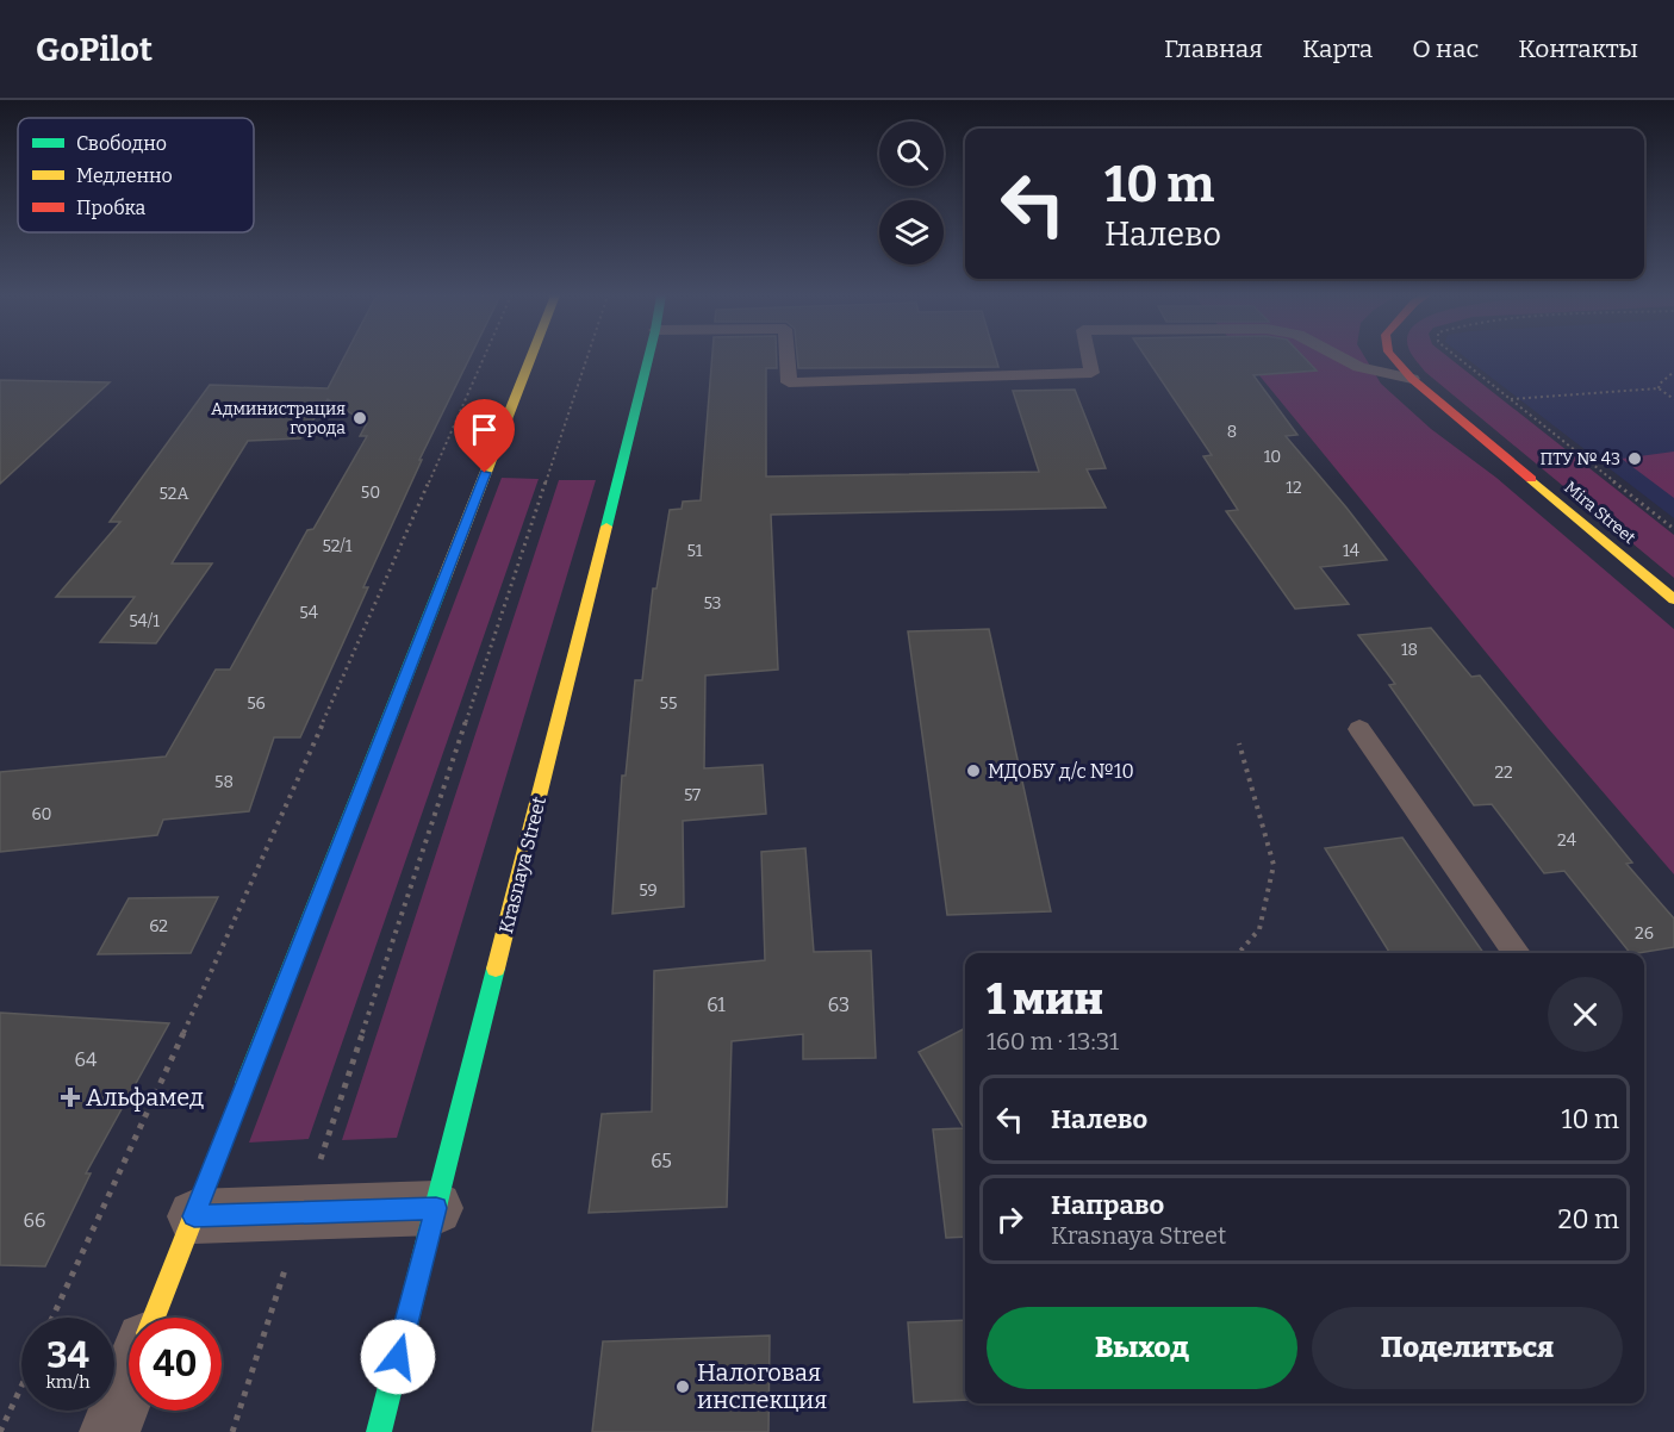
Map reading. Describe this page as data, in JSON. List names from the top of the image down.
{
  "streets": {
    "street": ["Mira Street", "Krasnaya Street"]
  },
  "places": {
    "other": [
      "Администрация города",
      "ПТУ № 43",
      "МДОБУ д/с №10",
      "Налоговая инспекция"
    ],
    "health": ["Альфамед"]
  },
  "house_numbers": [
    "8",
    "10",
    "12",
    "50",
    "52А",
    "52/1",
    "51",
    "14",
    "53",
    "54",
    "54/1",
    "18",
    "56",
    "55",
    "22",
    "58",
    "57",
    "60",
    "24",
    "59",
    "62",
    "26",
    "61",
    "63",
    "64",
    "65",
    "66"
  ],
  "legend": ["Свободно", "Медленно", "Пробка"],
  "page": {
    "header": "GoPilot",
    "nav": [
      "Главная",
      "Карта",
      "О нас",
      "Контакты"
    ],
    "turn": ["10 m", "Налево"],
    "heading": ["1 мин", "160 m · 13:31"],
    "list": [
      {
        "name": "Налево",
        "value": "10 m"
      },
      {
        "name": "Направо",
        "note": "Krasnaya Street",
        "value": "20 m"
      }
    ],
    "buttons": ["Выход", "Поделиться"],
    "speed": "34 km/h",
    "limit": "40"
  }
}
